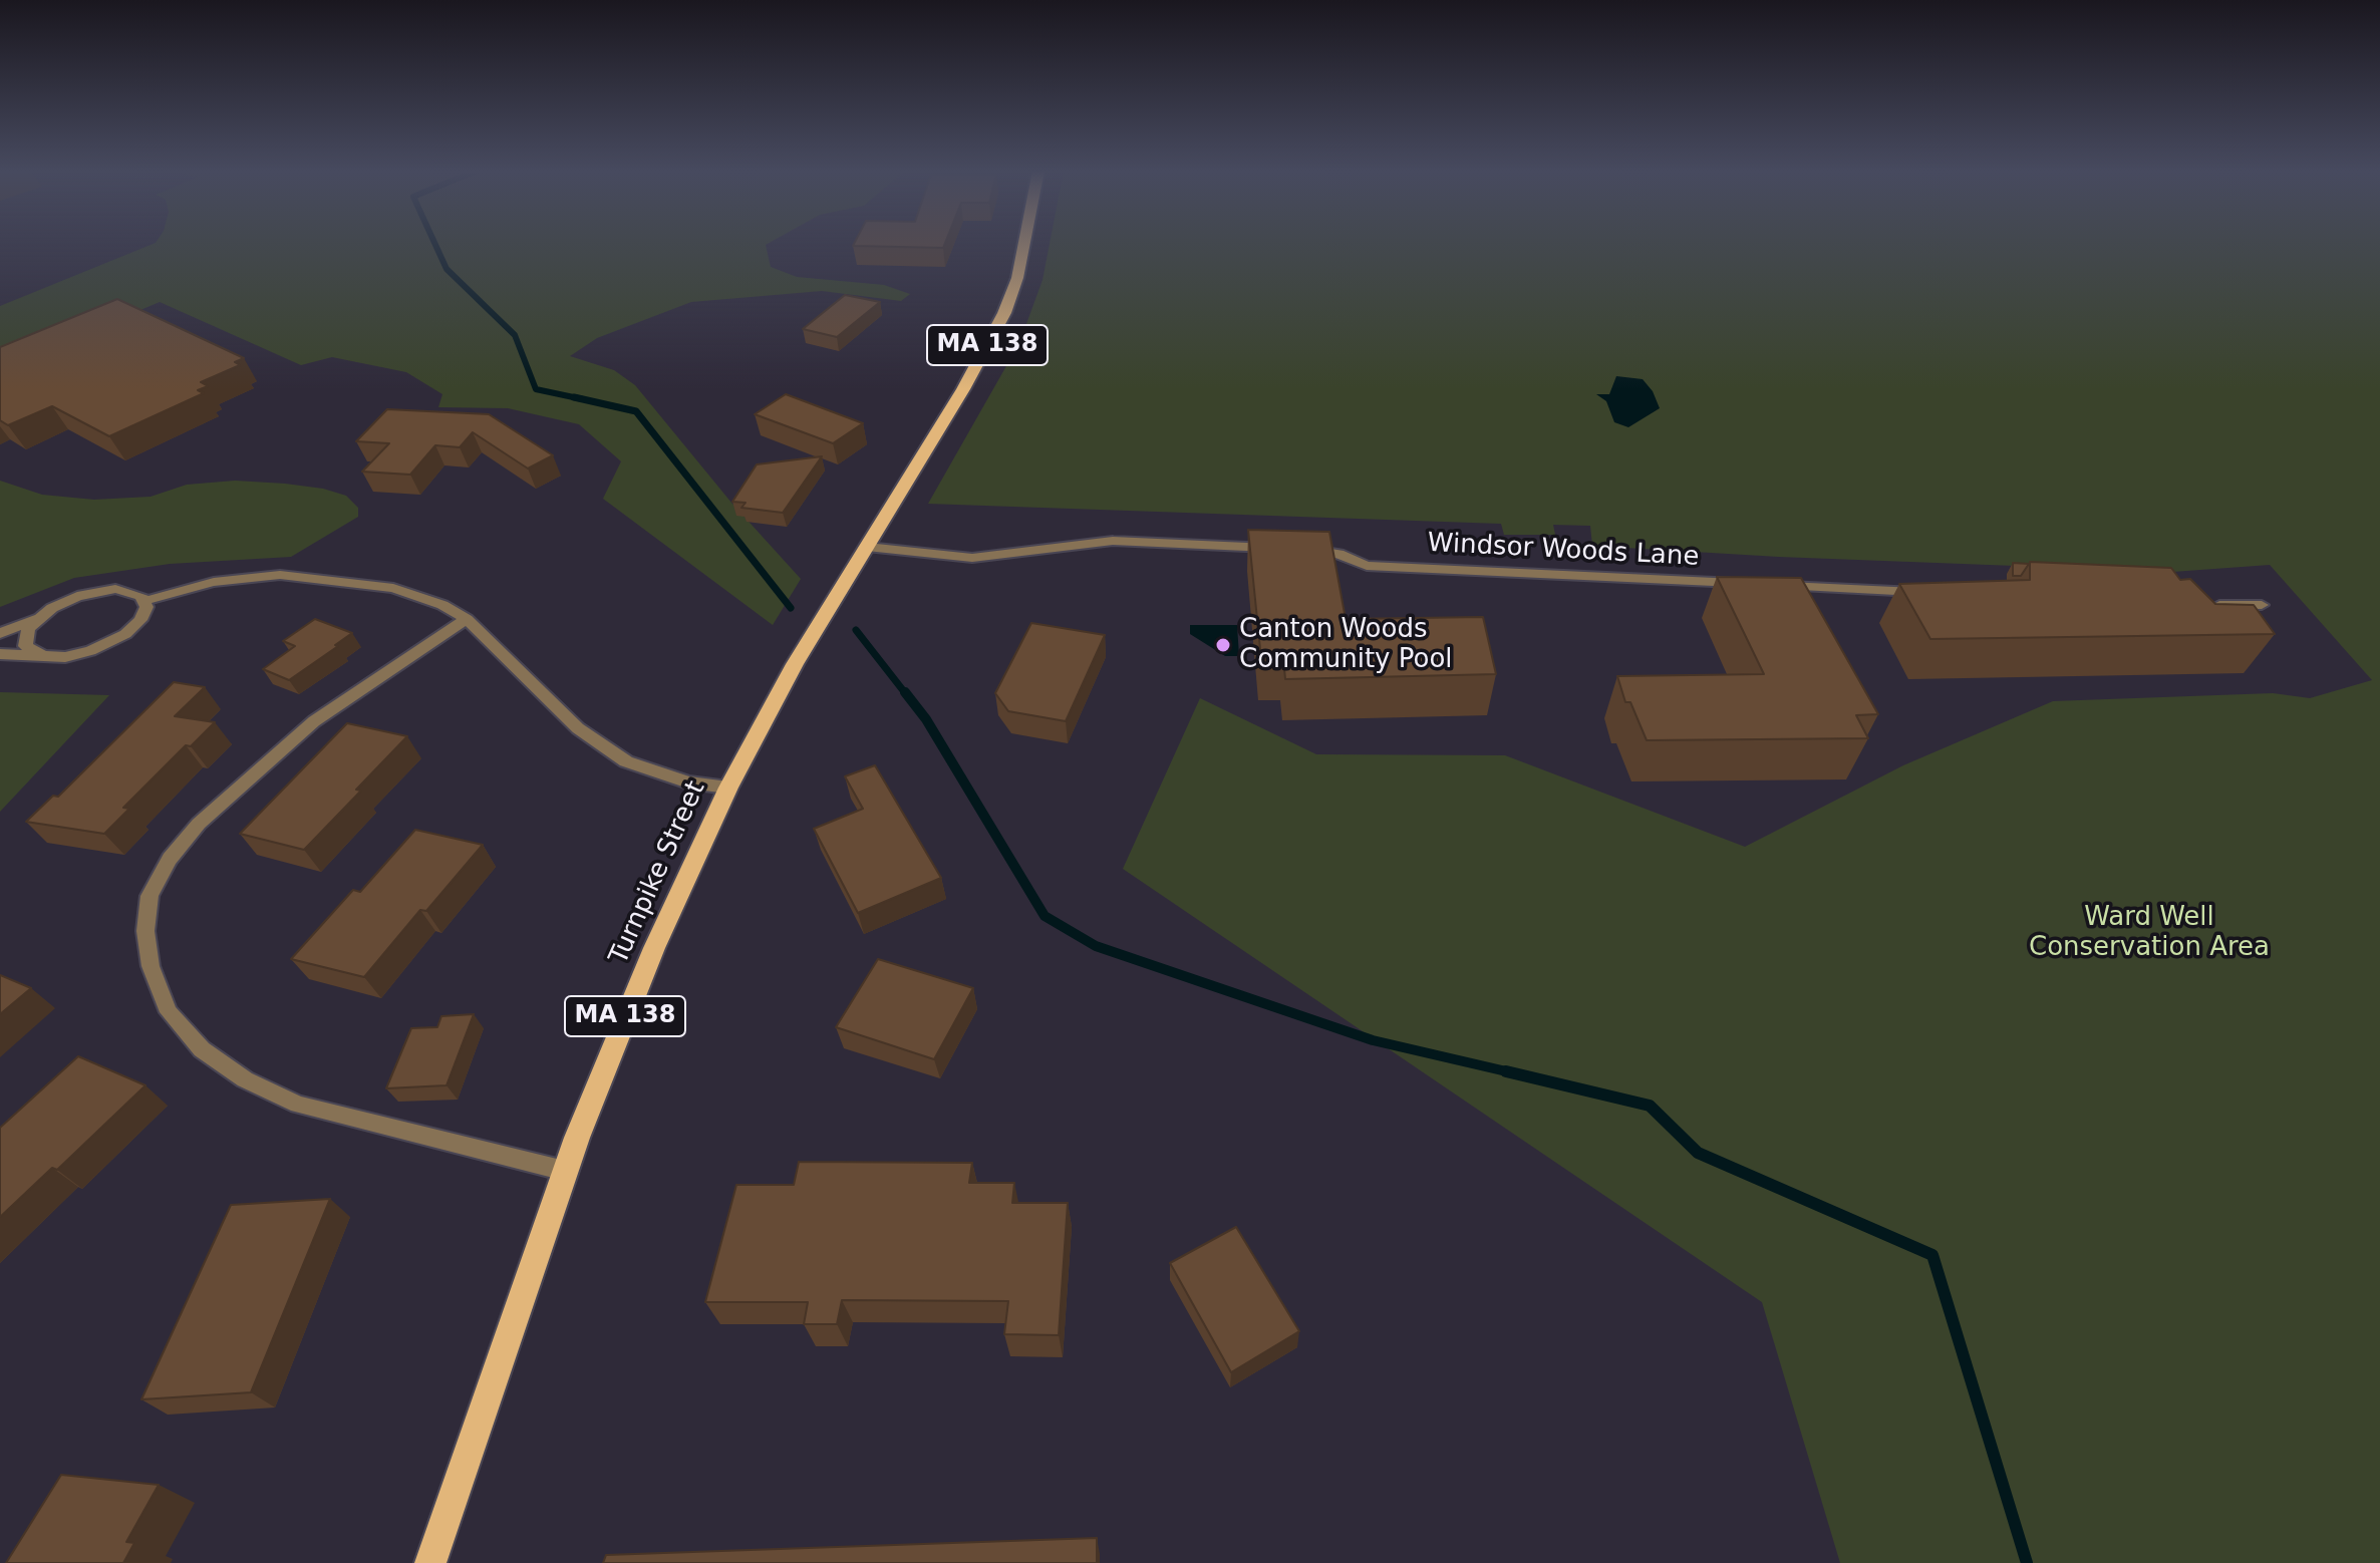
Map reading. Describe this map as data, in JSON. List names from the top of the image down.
{
  "streets": {
    "main road": ["MA 138", "Turnpike Street"],
    "street": ["Windsor Woods Lane"]
  },
  "parks": ["Ward Well Conservation Area"],
  "places": ["Canton Woods Community Pool"]
}
